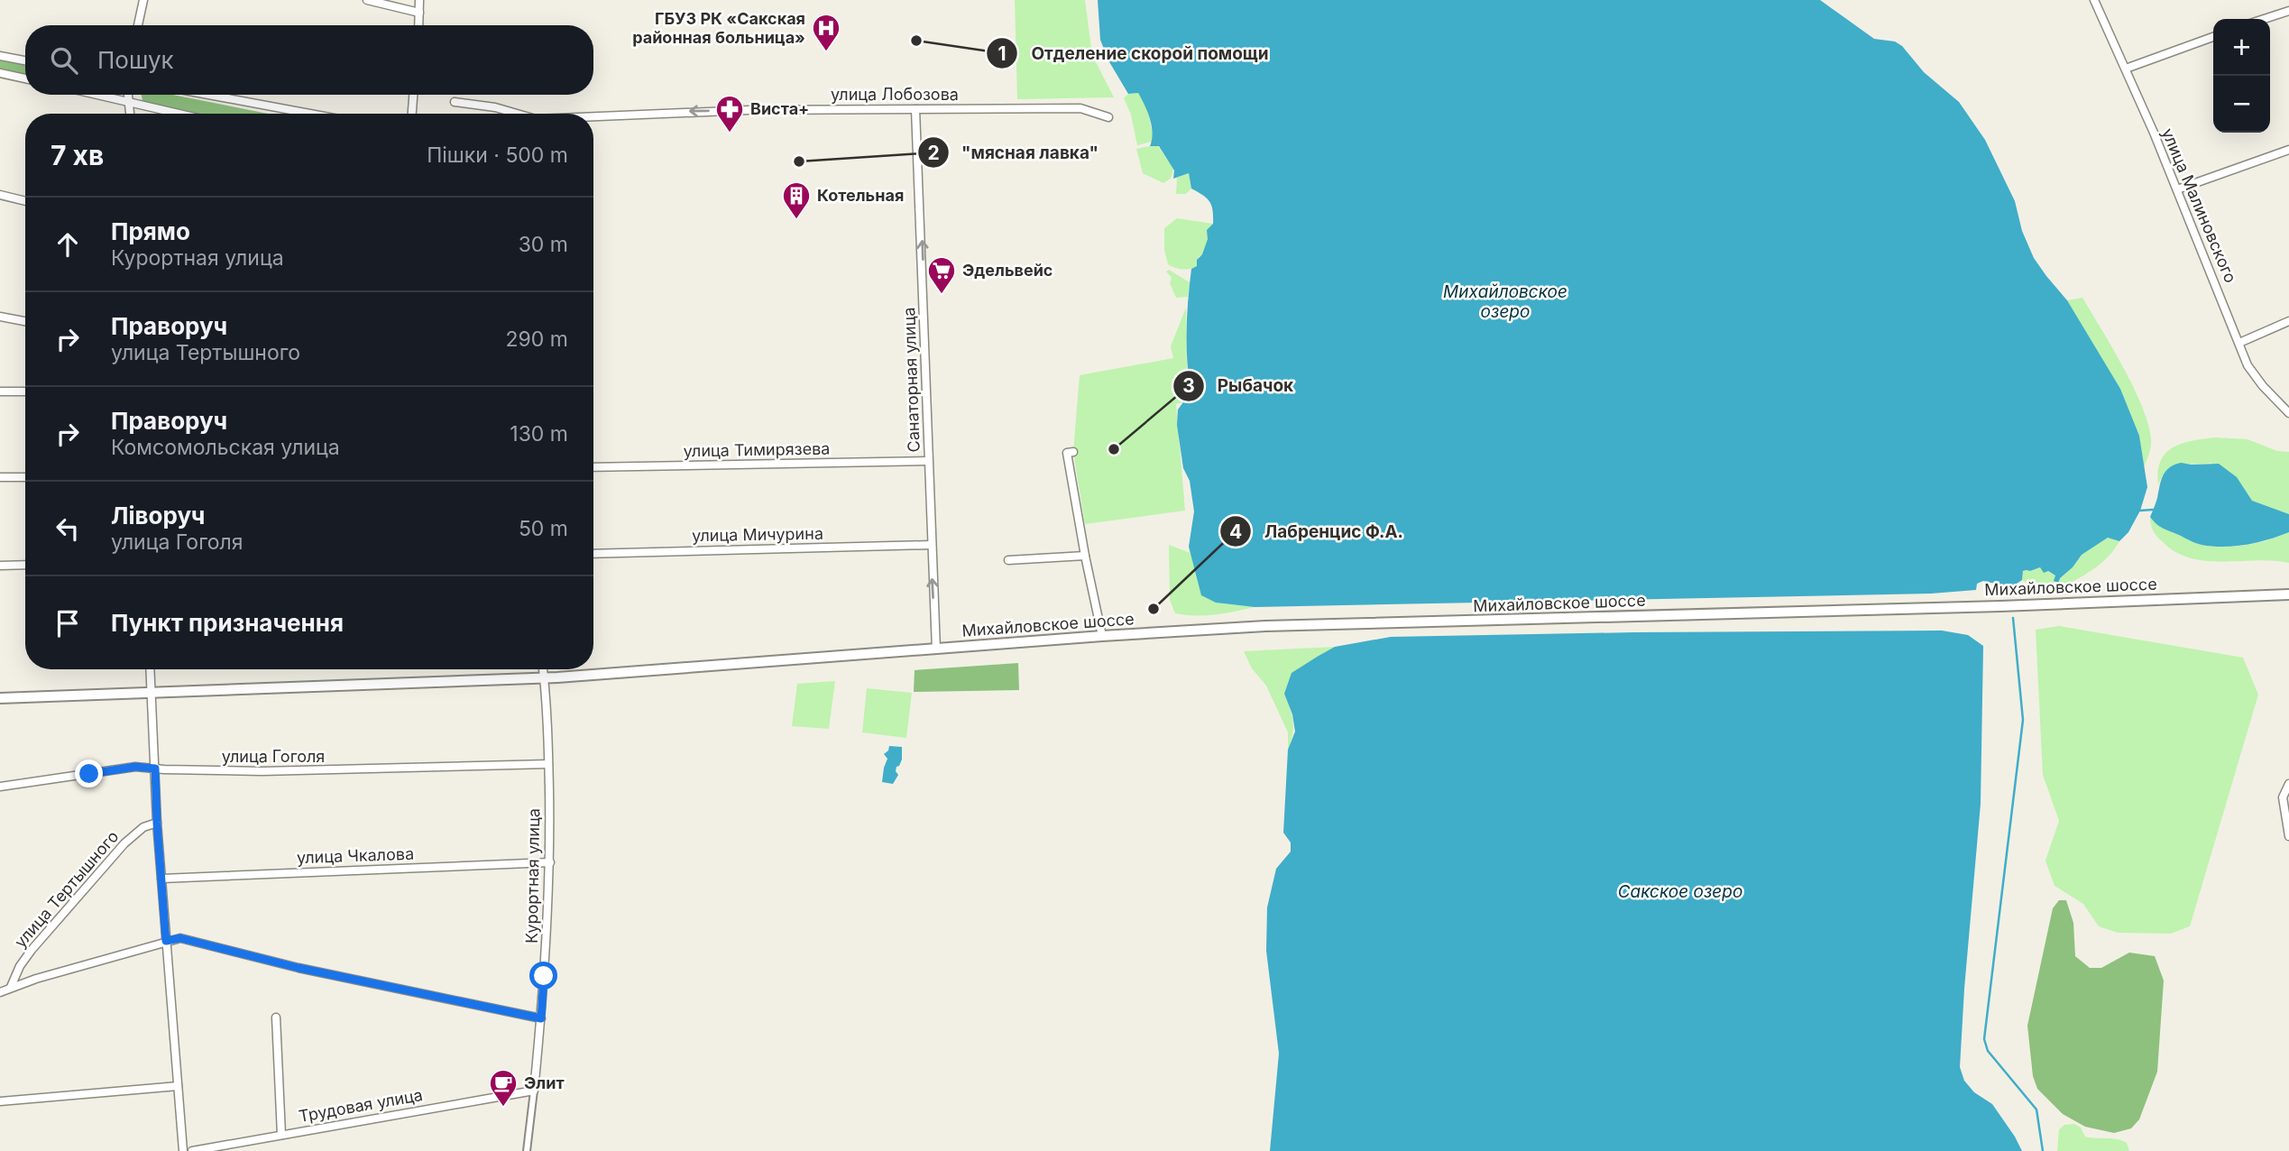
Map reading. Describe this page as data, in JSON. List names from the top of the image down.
{
  "streets": {
    "main road": ["Михайловское шоссе"],
    "street": [
      "улица Лобозова",
      "улица Малиновского",
      "Санаторная улица",
      "улица Тимирязева",
      "улица Мичурина",
      "улица Гоголя",
      "улица Чкалова",
      "Курортная улица",
      "улица Тертышного",
      "Трудовая улица"
    ]
  },
  "crossings": [
    ["улица Лобозова", "Санаторная улица"],
    ["Санаторная улица", "улица Тимирязева"],
    ["Санаторная улица", "улица Мичурина"],
    ["Санаторная улица", "Михайловское шоссе"],
    ["Михайловское шоссе", "Курортная улица"],
    ["улица Гоголя", "Курортная улица"],
    ["улица Чкалова", "Курортная улица"],
    ["Курортная улица", "Трудовая улица"]
  ],
  "one_way": ["улица Лобозова", "Санаторная улица"],
  "water": ["Михайловское озеро", "Сакское озеро"],
  "places": {
    "other": [
      "Отделение скорой помощи",
      "\"мясная лавка\"",
      "Рыбачок",
      "Лабренцис Ф.А."
    ],
    "hospital": ["ГБУЗ РК «Сакская районная больница»"],
    "pharmacy": ["Виста+"],
    "building": ["Котельная"],
    "supermarket": ["Эдельвейс"],
    "cafe": ["Элит"]
  },
  "page": {
    "map_buttons": ["+", "−"],
    "search": "Пошук",
    "heading": ["7 хв", "Пішки · 500 m"],
    "list": [
      ["Прямо", "Курортная улица", "30 m"],
      ["Праворуч", "улица Тертышного", "290 m"],
      ["Праворуч", "Комсомольская улица", "130 m"],
      ["Ліворуч", "улица Гоголя", "50 m"],
      "Пункт призначення"
    ]
  }
}
